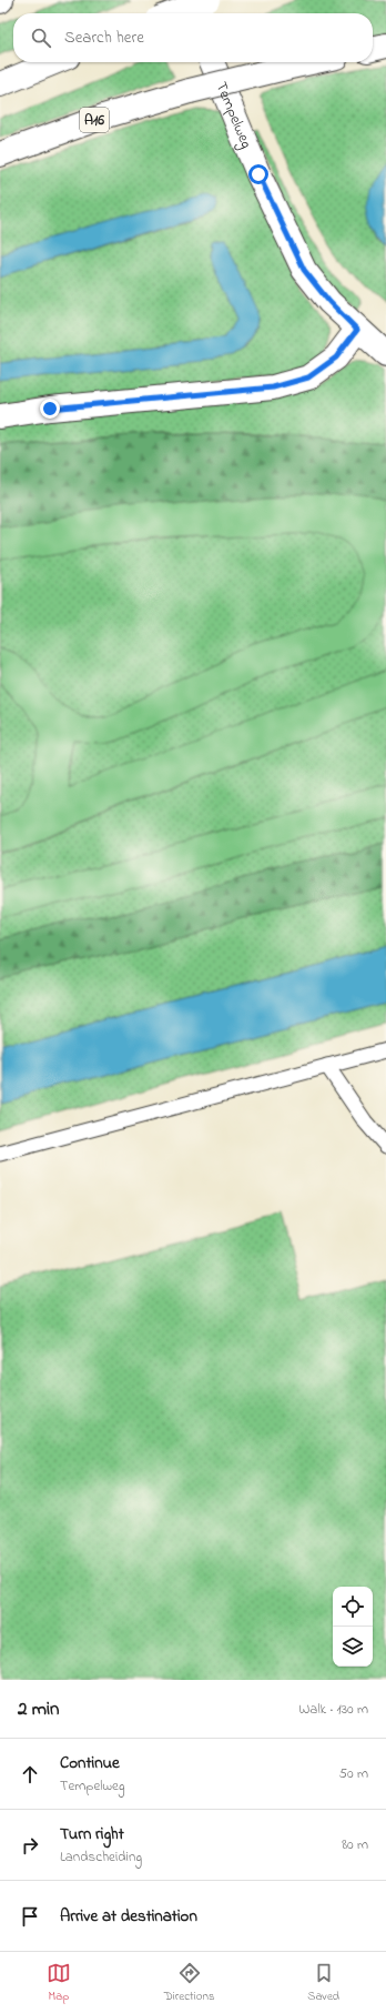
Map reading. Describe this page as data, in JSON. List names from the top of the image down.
{
  "streets": {
    "main road": ["Tempelweg", "A16"]
  },
  "page": {
    "search": "Search here",
    "heading": ["2 min", "Walk · 130 m"],
    "list": [
      ["Continue", "Tempelweg", "50 m"],
      ["Turn right", "Landscheiding", "80 m"],
      "Arrive at destination"
    ],
    "nav": ["Map", "Directions", "Saved"]
  }
}
